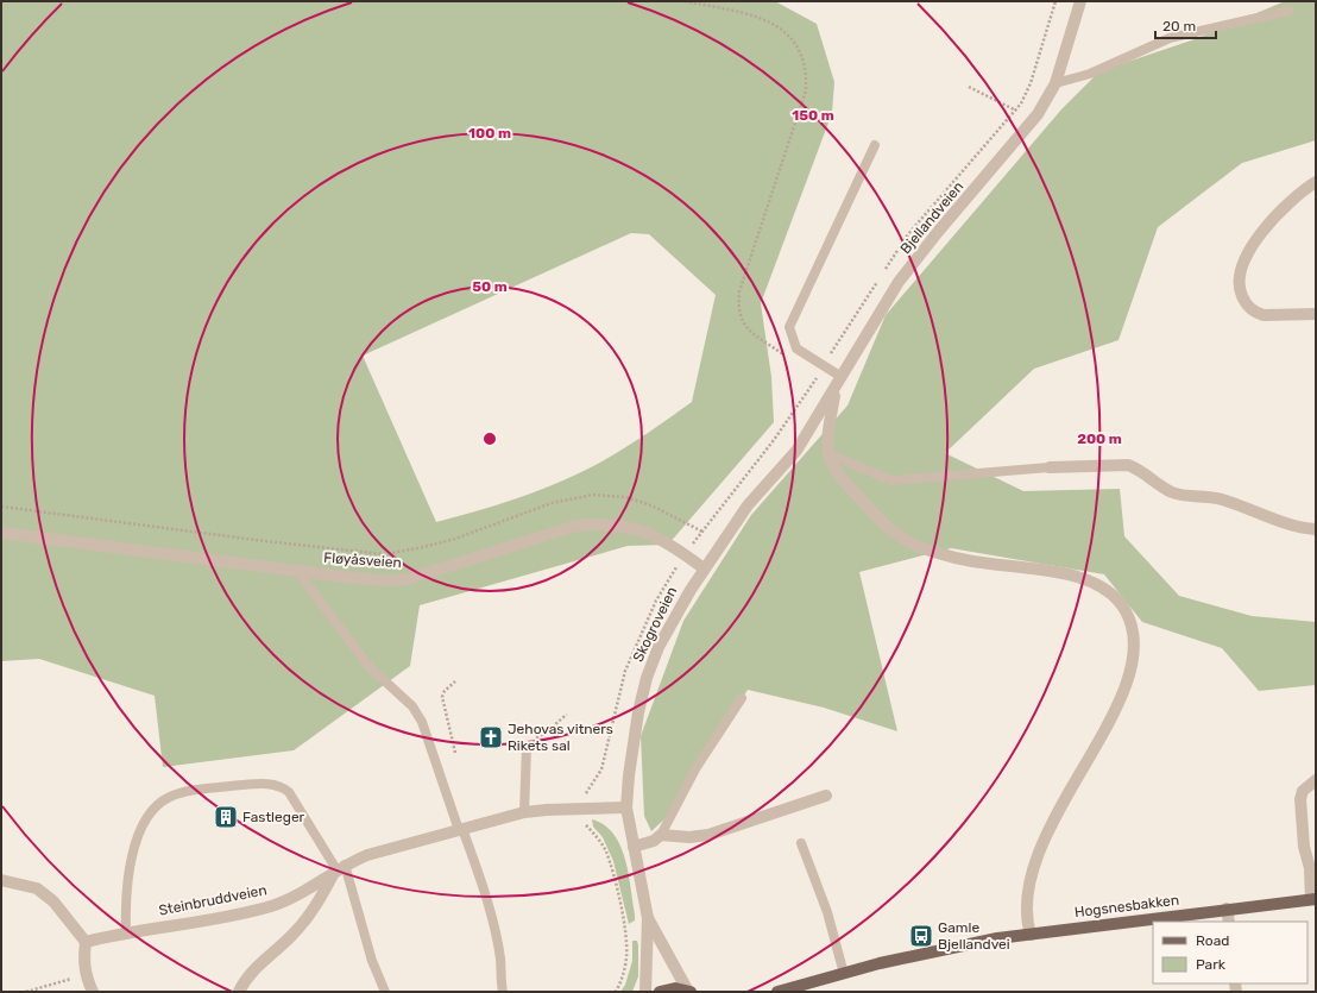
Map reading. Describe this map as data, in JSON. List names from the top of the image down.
{
  "streets": {
    "main road": ["Hogsnesbakken"],
    "street": [
      "Bjellandveien",
      "Fløyåsveien",
      "Skogroveien",
      "Steinbruddveien"
    ]
  },
  "crossings": [
    ["Bjellandveien", "Skogroveien"],
    ["Fløyåsveien", "Skogroveien"],
    ["Skogroveien", "Steinbruddveien"]
  ],
  "places": {
    "church": ["Jehovas vitners Rikets sal"],
    "building": ["Fastleger"],
    "bus stop": ["Gamle Bjellandvei"]
  },
  "legend": ["Road", "Park"],
  "scale_bar": "20 m",
  "rings": [
    "150 m",
    "100 m",
    "50 m",
    "200 m"
  ]
}
